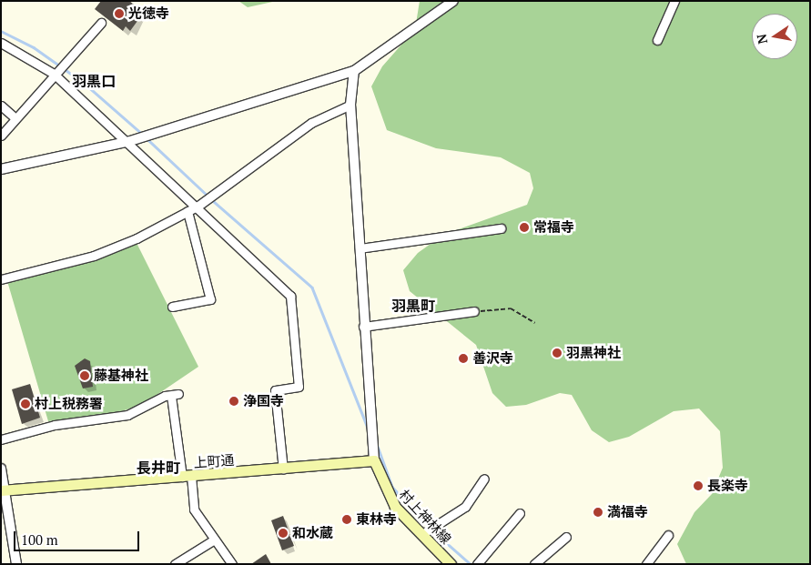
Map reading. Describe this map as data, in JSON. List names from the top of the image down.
{
  "streets": {
    "main road": ["上町通", "村上神林線"]
  },
  "crossings": [
    ["上町通", "村上神林線"]
  ],
  "districts": ["羽黒口", "羽黒町", "長井町"],
  "places": [
    "光徳寺",
    "常福寺",
    "羽黒神社",
    "善沢寺",
    "藤基神社",
    "浄国寺",
    "村上税務署",
    "長楽寺",
    "満福寺",
    "東林寺",
    "和水蔵"
  ],
  "scale_bar": "100 m",
  "north": "left"
}
